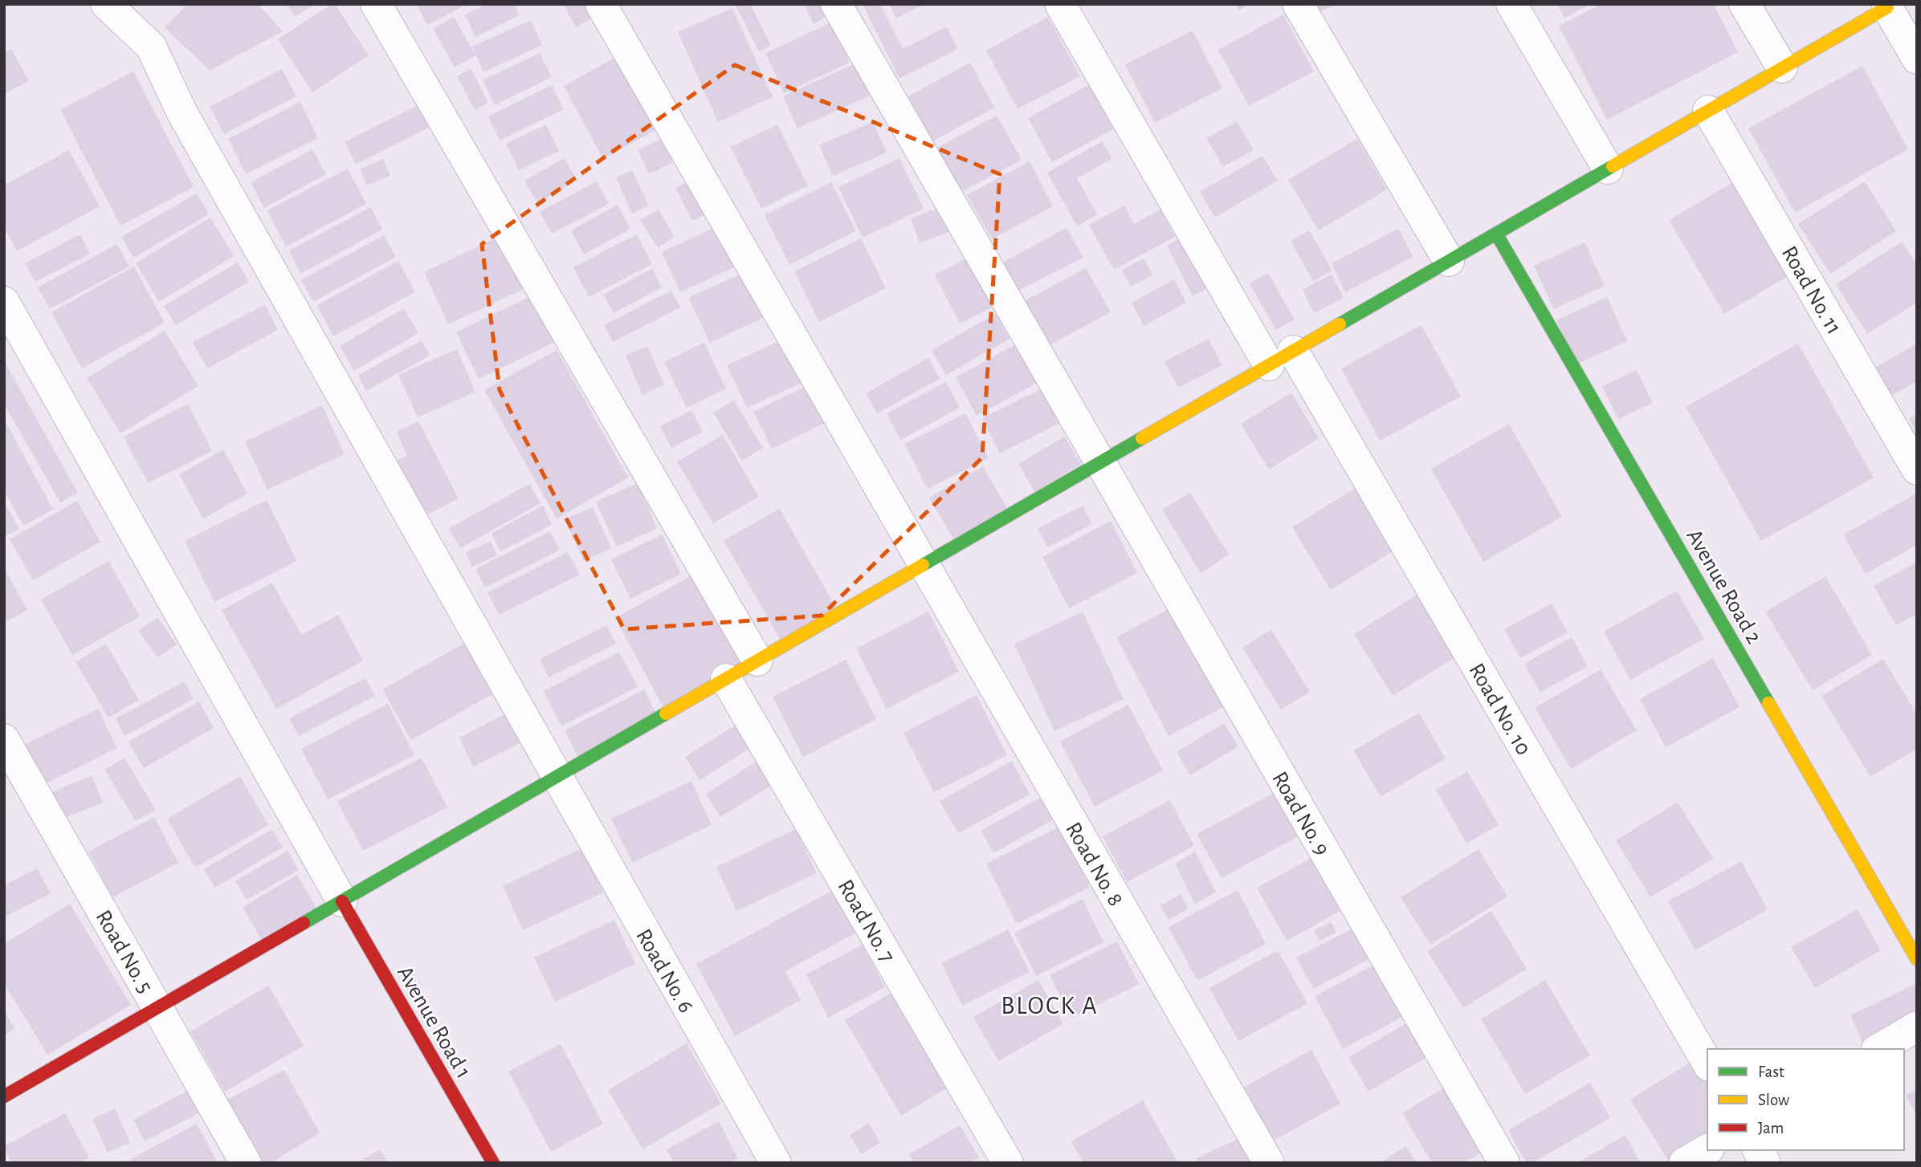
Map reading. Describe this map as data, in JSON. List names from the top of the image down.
{
  "streets": {
    "street": [
      "Road No. 11",
      "Avenue Road 2",
      "Road No. 10",
      "Road No. 9",
      "Road No. 8",
      "Road No. 7",
      "Road No. 5",
      "Road No. 6",
      "Avenue Road 1"
    ]
  },
  "districts": ["BLOCK A"],
  "legend": ["Fast", "Slow", "Jam"]
}
